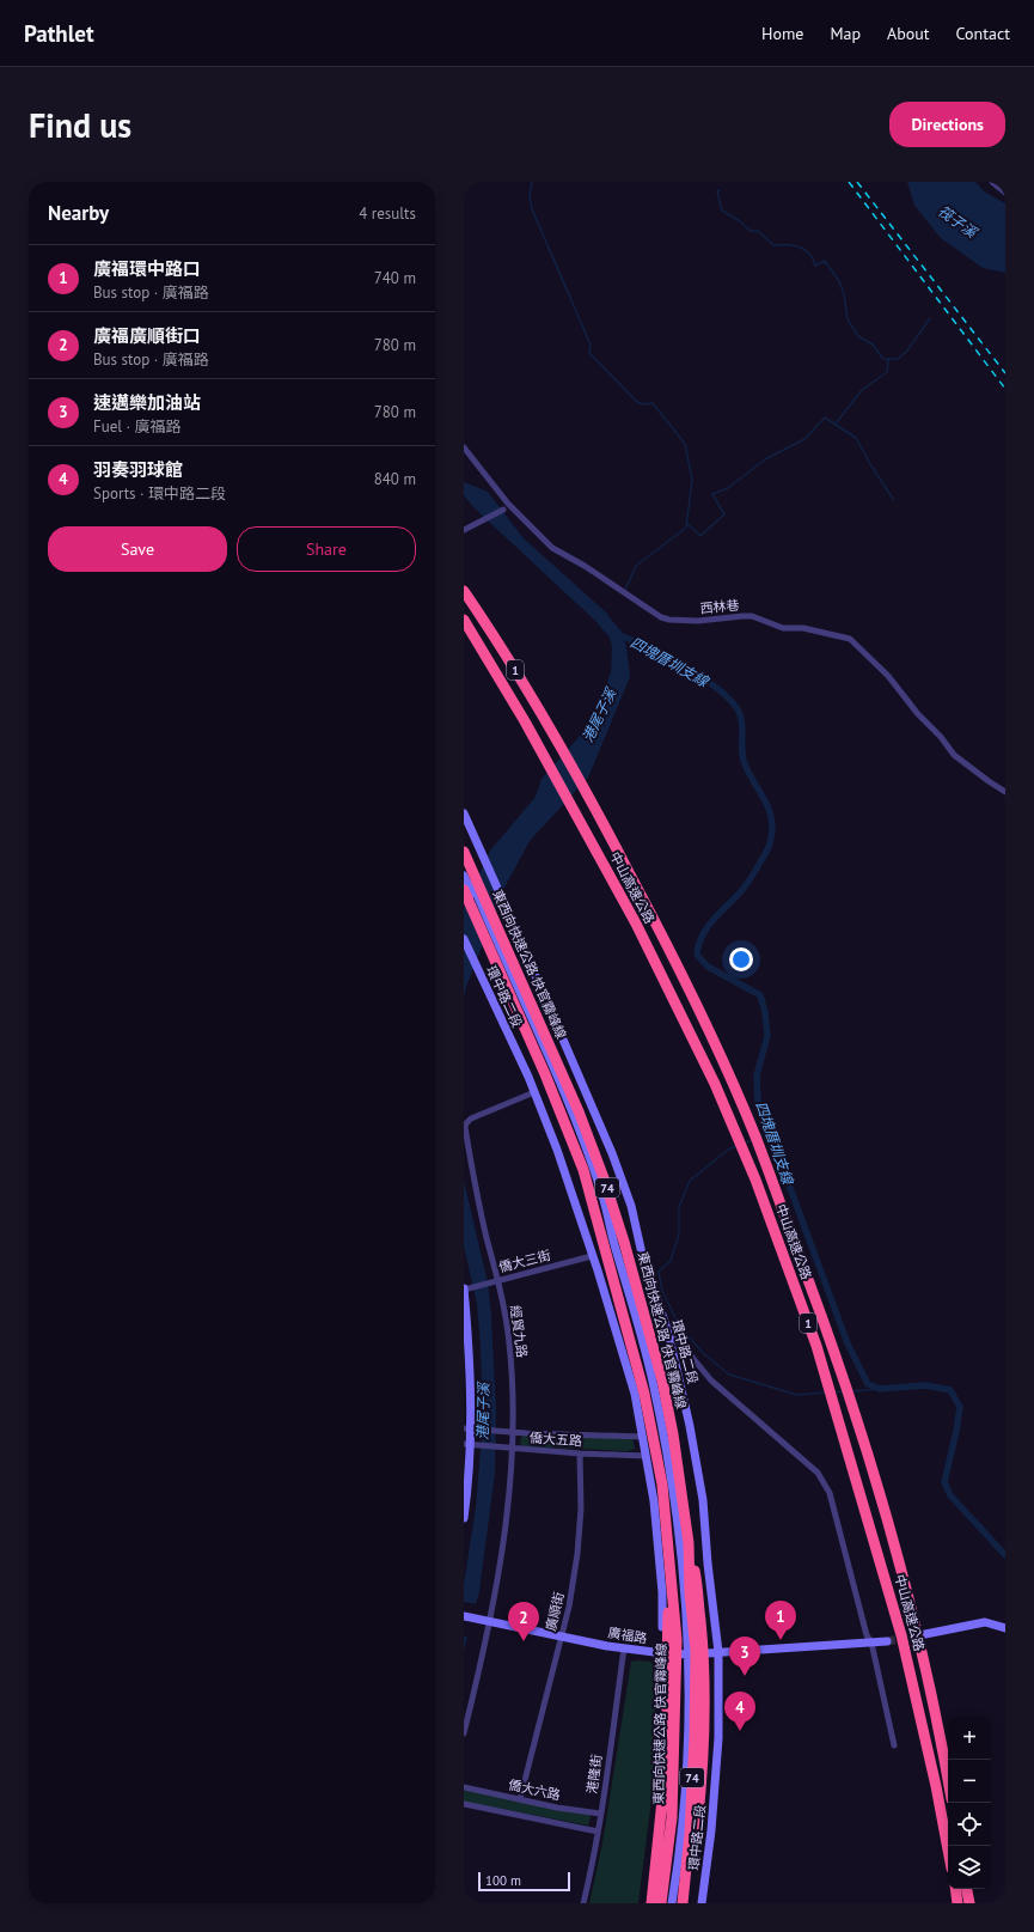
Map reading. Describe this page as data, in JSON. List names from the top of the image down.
{
  "streets": {
    "highway": [
      "1",
      "中山高速公路",
      "東西向快速公路 快官霧峰線",
      "74"
    ],
    "street": [
      "西林巷",
      "環中路二段",
      "僑大三街",
      "經貿九路",
      "僑大五路",
      "廣順街",
      "廣福路",
      "港隆街",
      "僑大六路"
    ]
  },
  "crossings": [
    ["東西向快速公路 快官霧峰線", "環中路二段"],
    ["環中路二段", "僑大三街"],
    ["環中路二段", "經貿九路"],
    ["環中路二段", "僑大五路"],
    ["環中路二段", "廣福路"],
    ["僑大三街", "經貿九路"],
    ["經貿九路", "僑大五路"],
    ["經貿九路", "廣福路"],
    ["僑大五路", "廣順街"],
    ["廣順街", "廣福路"],
    ["廣順街", "僑大六路"],
    ["廣福路", "港隆街"],
    ["港隆街", "僑大六路"]
  ],
  "water": ["筏子溪", "四塊厝圳支線", "港尾子溪"],
  "scale_bar": "100 m",
  "page": {
    "header": "Pathlet",
    "nav": [
      "Home",
      "Map",
      "About",
      "Contact"
    ],
    "buttons": [
      "Directions",
      ["Save", "Share"]
    ],
    "title": "Find us",
    "heading": ["Nearby", "4 results"],
    "list": [
      {
        "mark": "1",
        "name": "廣福環中路口",
        "note": "Bus stop · 廣福路",
        "value": "740 m"
      },
      {
        "mark": "2",
        "name": "廣福廣順街口",
        "note": "Bus stop · 廣福路",
        "value": "780 m"
      },
      {
        "mark": "3",
        "name": "速邁樂加油站",
        "note": "Fuel · 廣福路",
        "value": "780 m"
      },
      {
        "mark": "4",
        "name": "羽奏羽球館",
        "note": "Sports · 環中路二段",
        "value": "840 m"
      }
    ],
    "pins": [
      "1",
      "2",
      "3",
      "4"
    ],
    "map_buttons": ["+", "−"],
    "scale": "100 m"
  }
}
